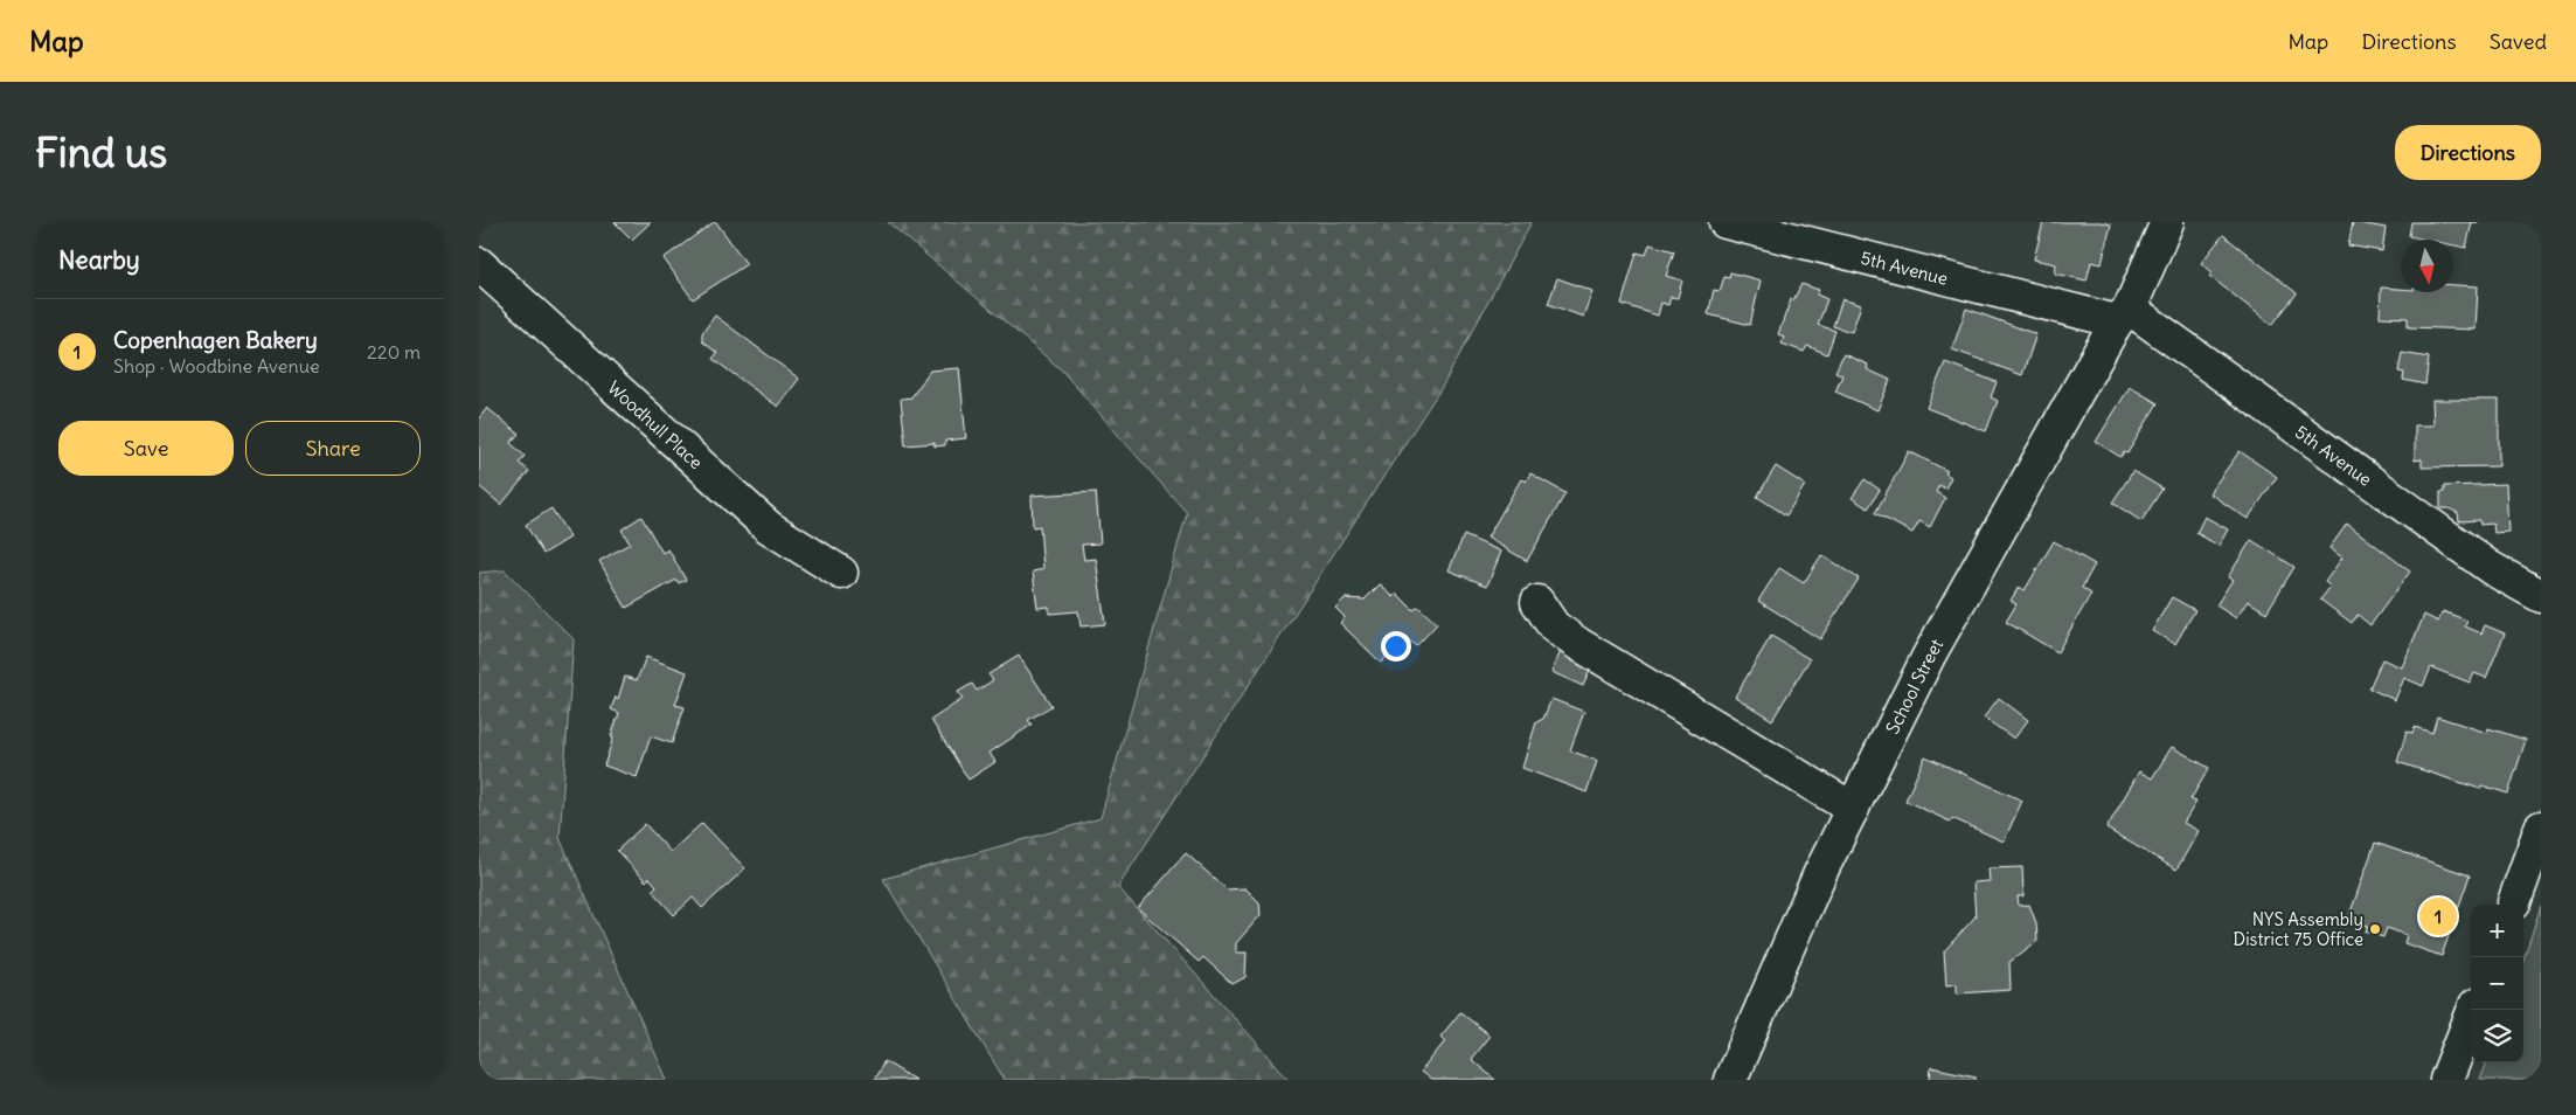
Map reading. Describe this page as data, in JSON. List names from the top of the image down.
{
  "streets": {
    "street": ["5th Avenue", "Woodhull Place", "School Street"]
  },
  "crossings": [
    ["5th Avenue", "School Street"]
  ],
  "places": ["NYS Assembly District 75 Office"],
  "north": "bottom",
  "page": {
    "header": "Map",
    "nav": ["Map", "Directions", "Saved"],
    "buttons": [
      "Directions",
      ["Save", "Share"]
    ],
    "title": "Find us",
    "heading": "Nearby",
    "list": [
      {
        "mark": "1",
        "name": "Copenhagen Bakery",
        "note": "Shop · Woodbine Avenue",
        "value": "220 m"
      }
    ],
    "pins": "1",
    "map_buttons": ["+", "−"]
  }
}
